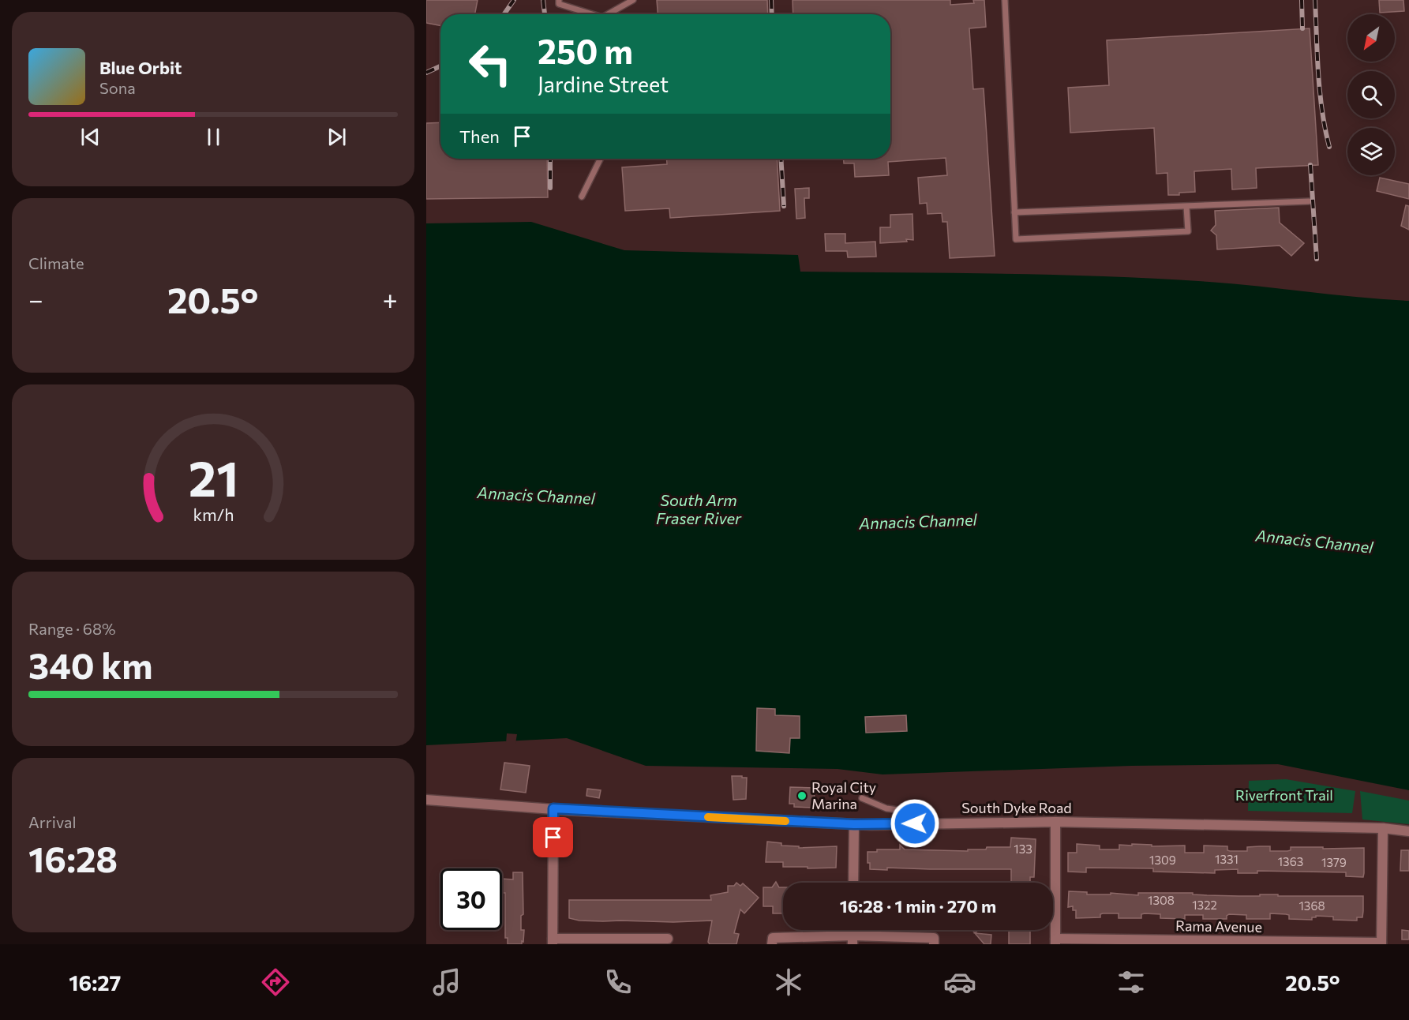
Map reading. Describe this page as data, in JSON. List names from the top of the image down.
{
  "streets": {
    "street": ["South Dyke Road", "Rama Avenue"]
  },
  "water": ["Annacis Channel", "South Arm Fraser River"],
  "parks": ["Riverfront Trail"],
  "places": ["Royal City Marina"],
  "house_numbers": [
    "133",
    "1331",
    "1309",
    "1363",
    "1379",
    "1308",
    "1322",
    "1368"
  ],
  "north": "bottom left",
  "page": {
    "turn": ["250 m", "Jardine Street"],
    "song": ["Blue Orbit", "Sona"],
    "then": "Then",
    "tile": [
      "Climate",
      ["Range · 68%", "340 km"],
      ["Arrival", "16:28"]
    ],
    "heat": ["−", "20.5°", "+"],
    "limit": "30",
    "trip": "16:28 · 1 min · 270 m",
    "tabs": ["16:27", "20.5°"],
    "gauge": ["21", "km/h"]
  }
}
